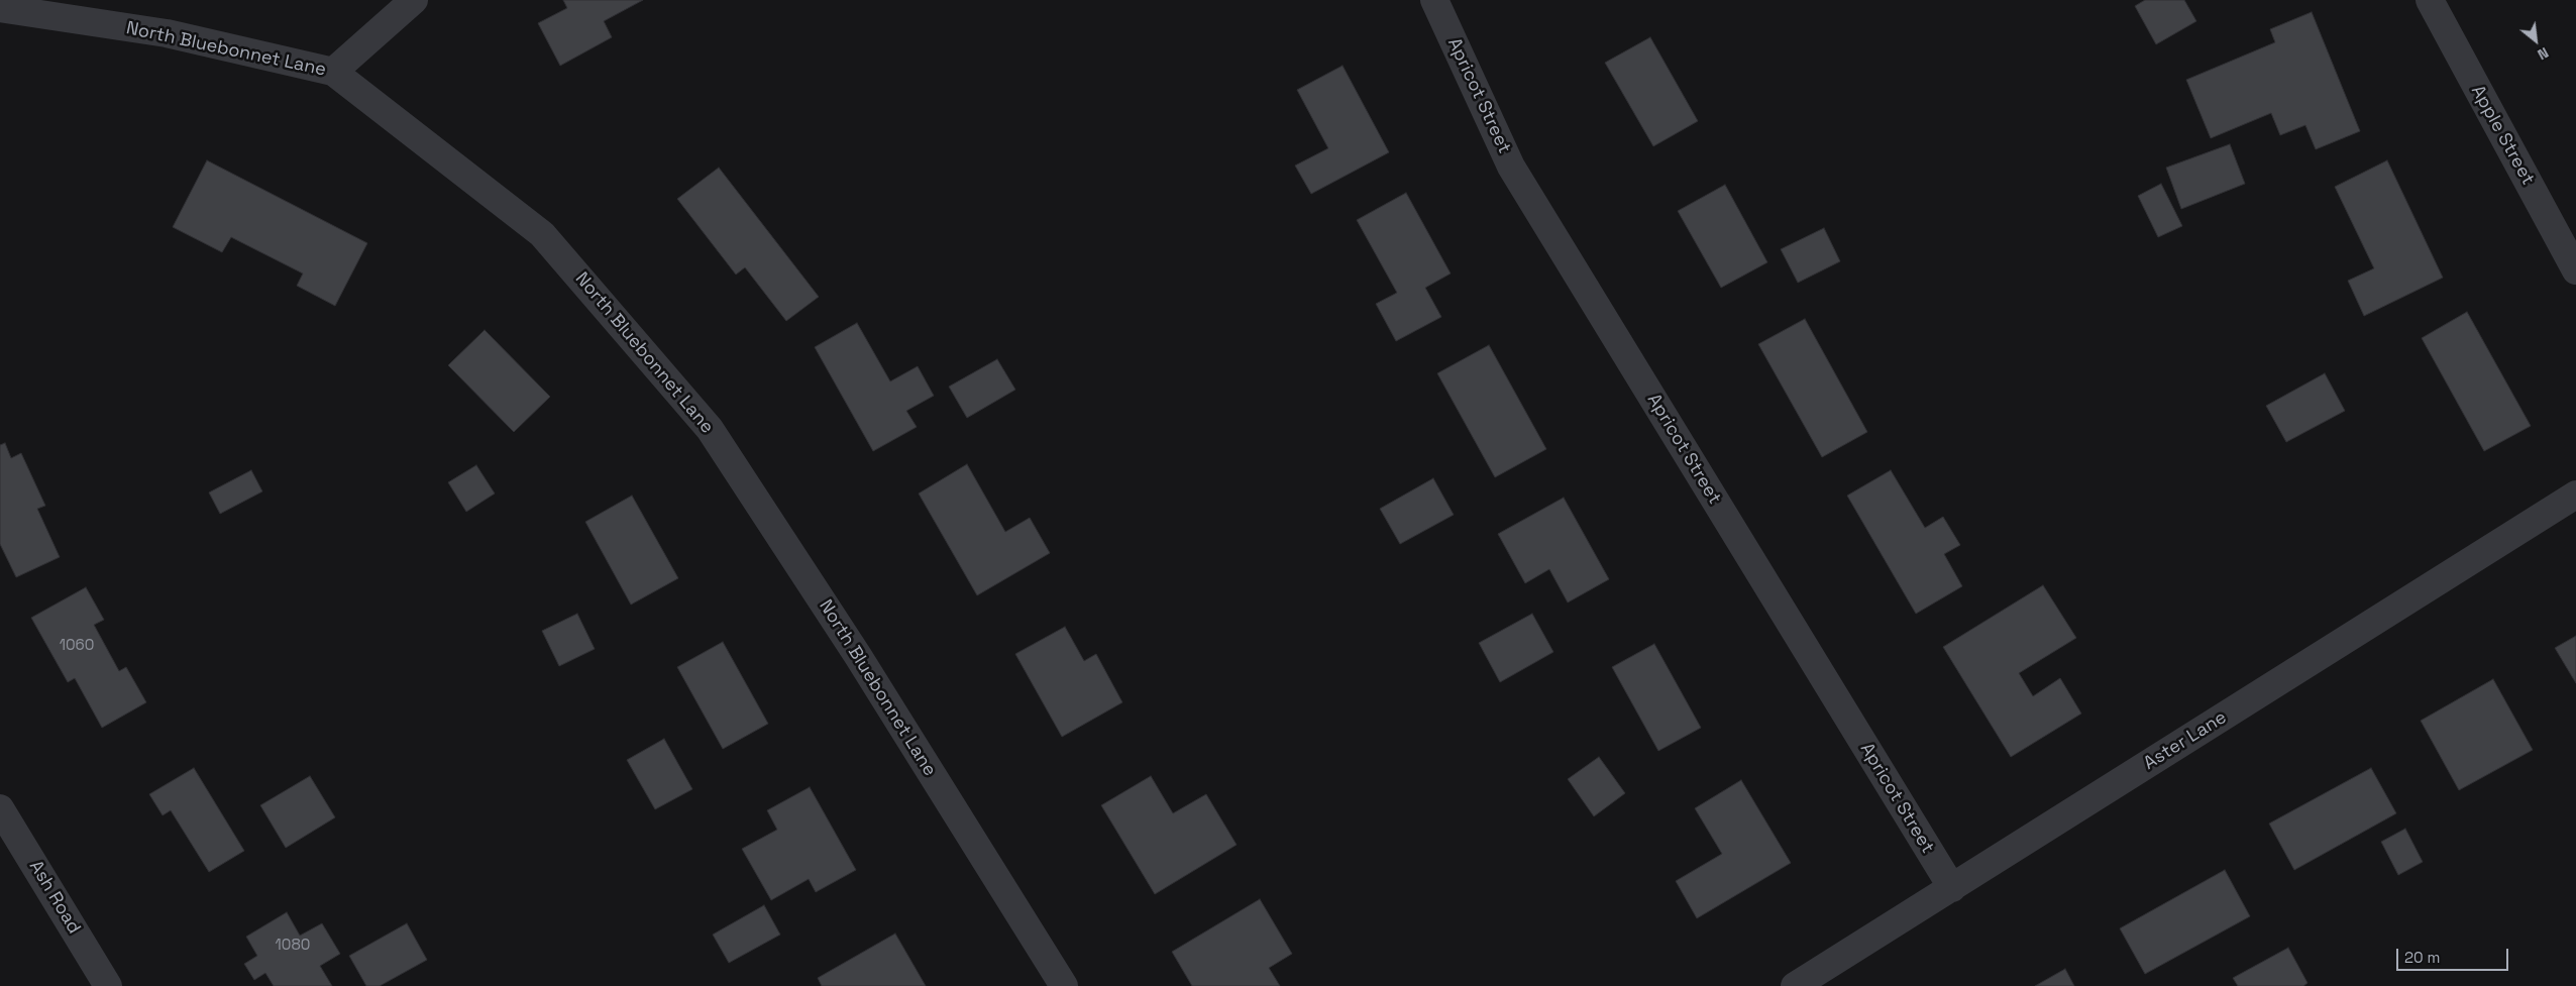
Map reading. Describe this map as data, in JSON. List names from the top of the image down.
{
  "streets": {
    "street": [
      "North Bluebonnet Lane",
      "Apricot Street",
      "Apple Street",
      "Aster Lane",
      "Ash Road"
    ]
  },
  "crossings": [
    ["Apricot Street", "Aster Lane"]
  ],
  "house_numbers": ["1060", "1080"],
  "scale_bar": "20 m",
  "north": "bottom right"
}
